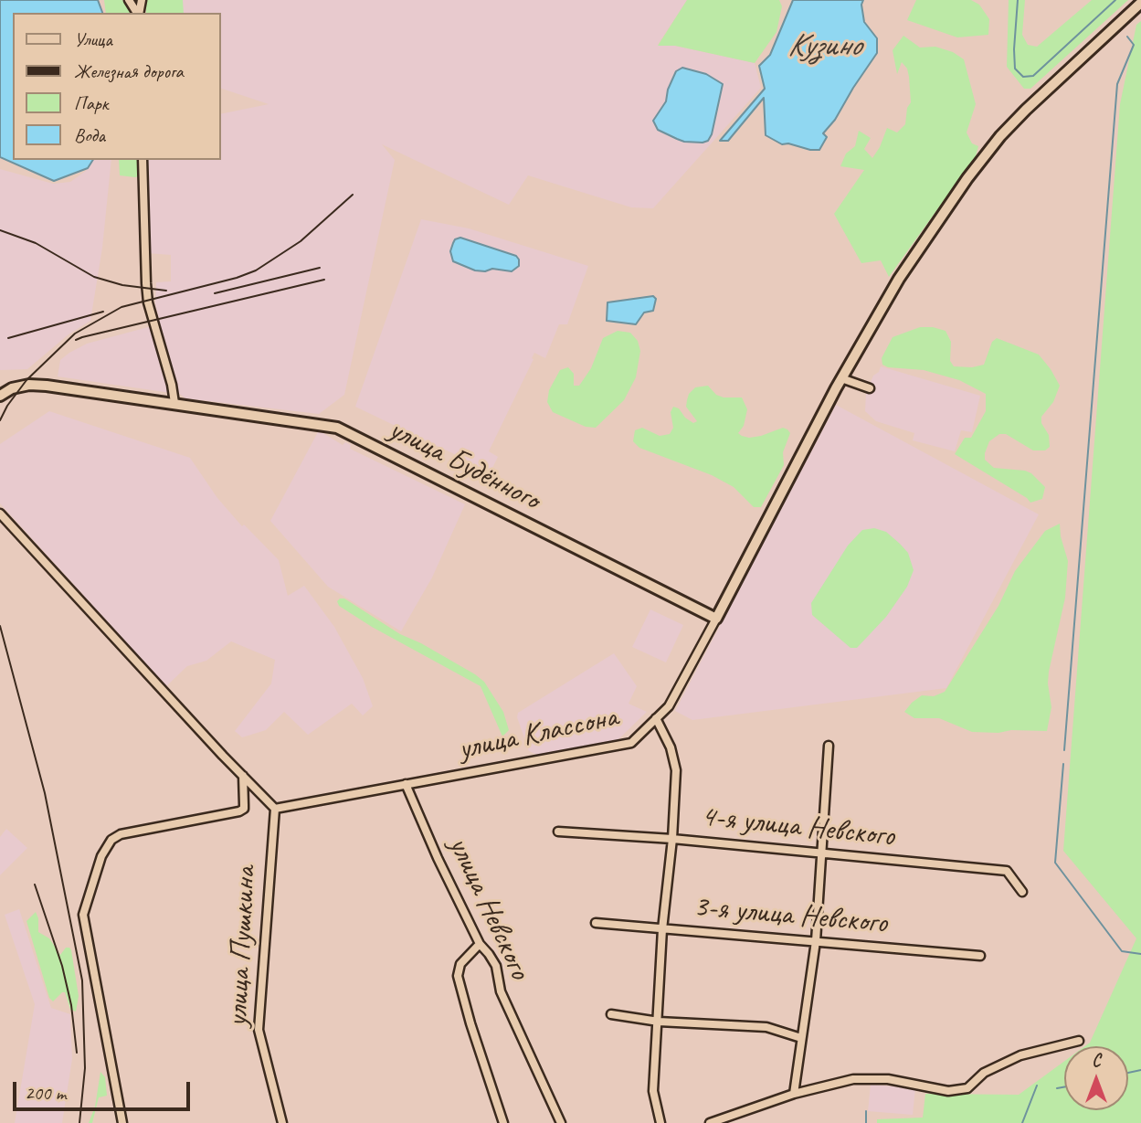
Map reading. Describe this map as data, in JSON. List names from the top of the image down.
{
  "streets": {
    "street": [
      "улица Будённого",
      "улица Классона",
      "4-я улица Невского",
      "улица Невского",
      "3-я улица Невского",
      "улица Пушкина"
    ]
  },
  "crossings": [
    ["улица Будённого", "улица Классона"],
    ["улица Классона", "улица Невского"],
    ["улица Классона", "улица Пушкина"]
  ],
  "water": ["Кузино"],
  "legend": [
    "Улица",
    "Железная дорога",
    "Парк",
    "Вода"
  ],
  "scale_bar": "200 m",
  "north": "top"
}
